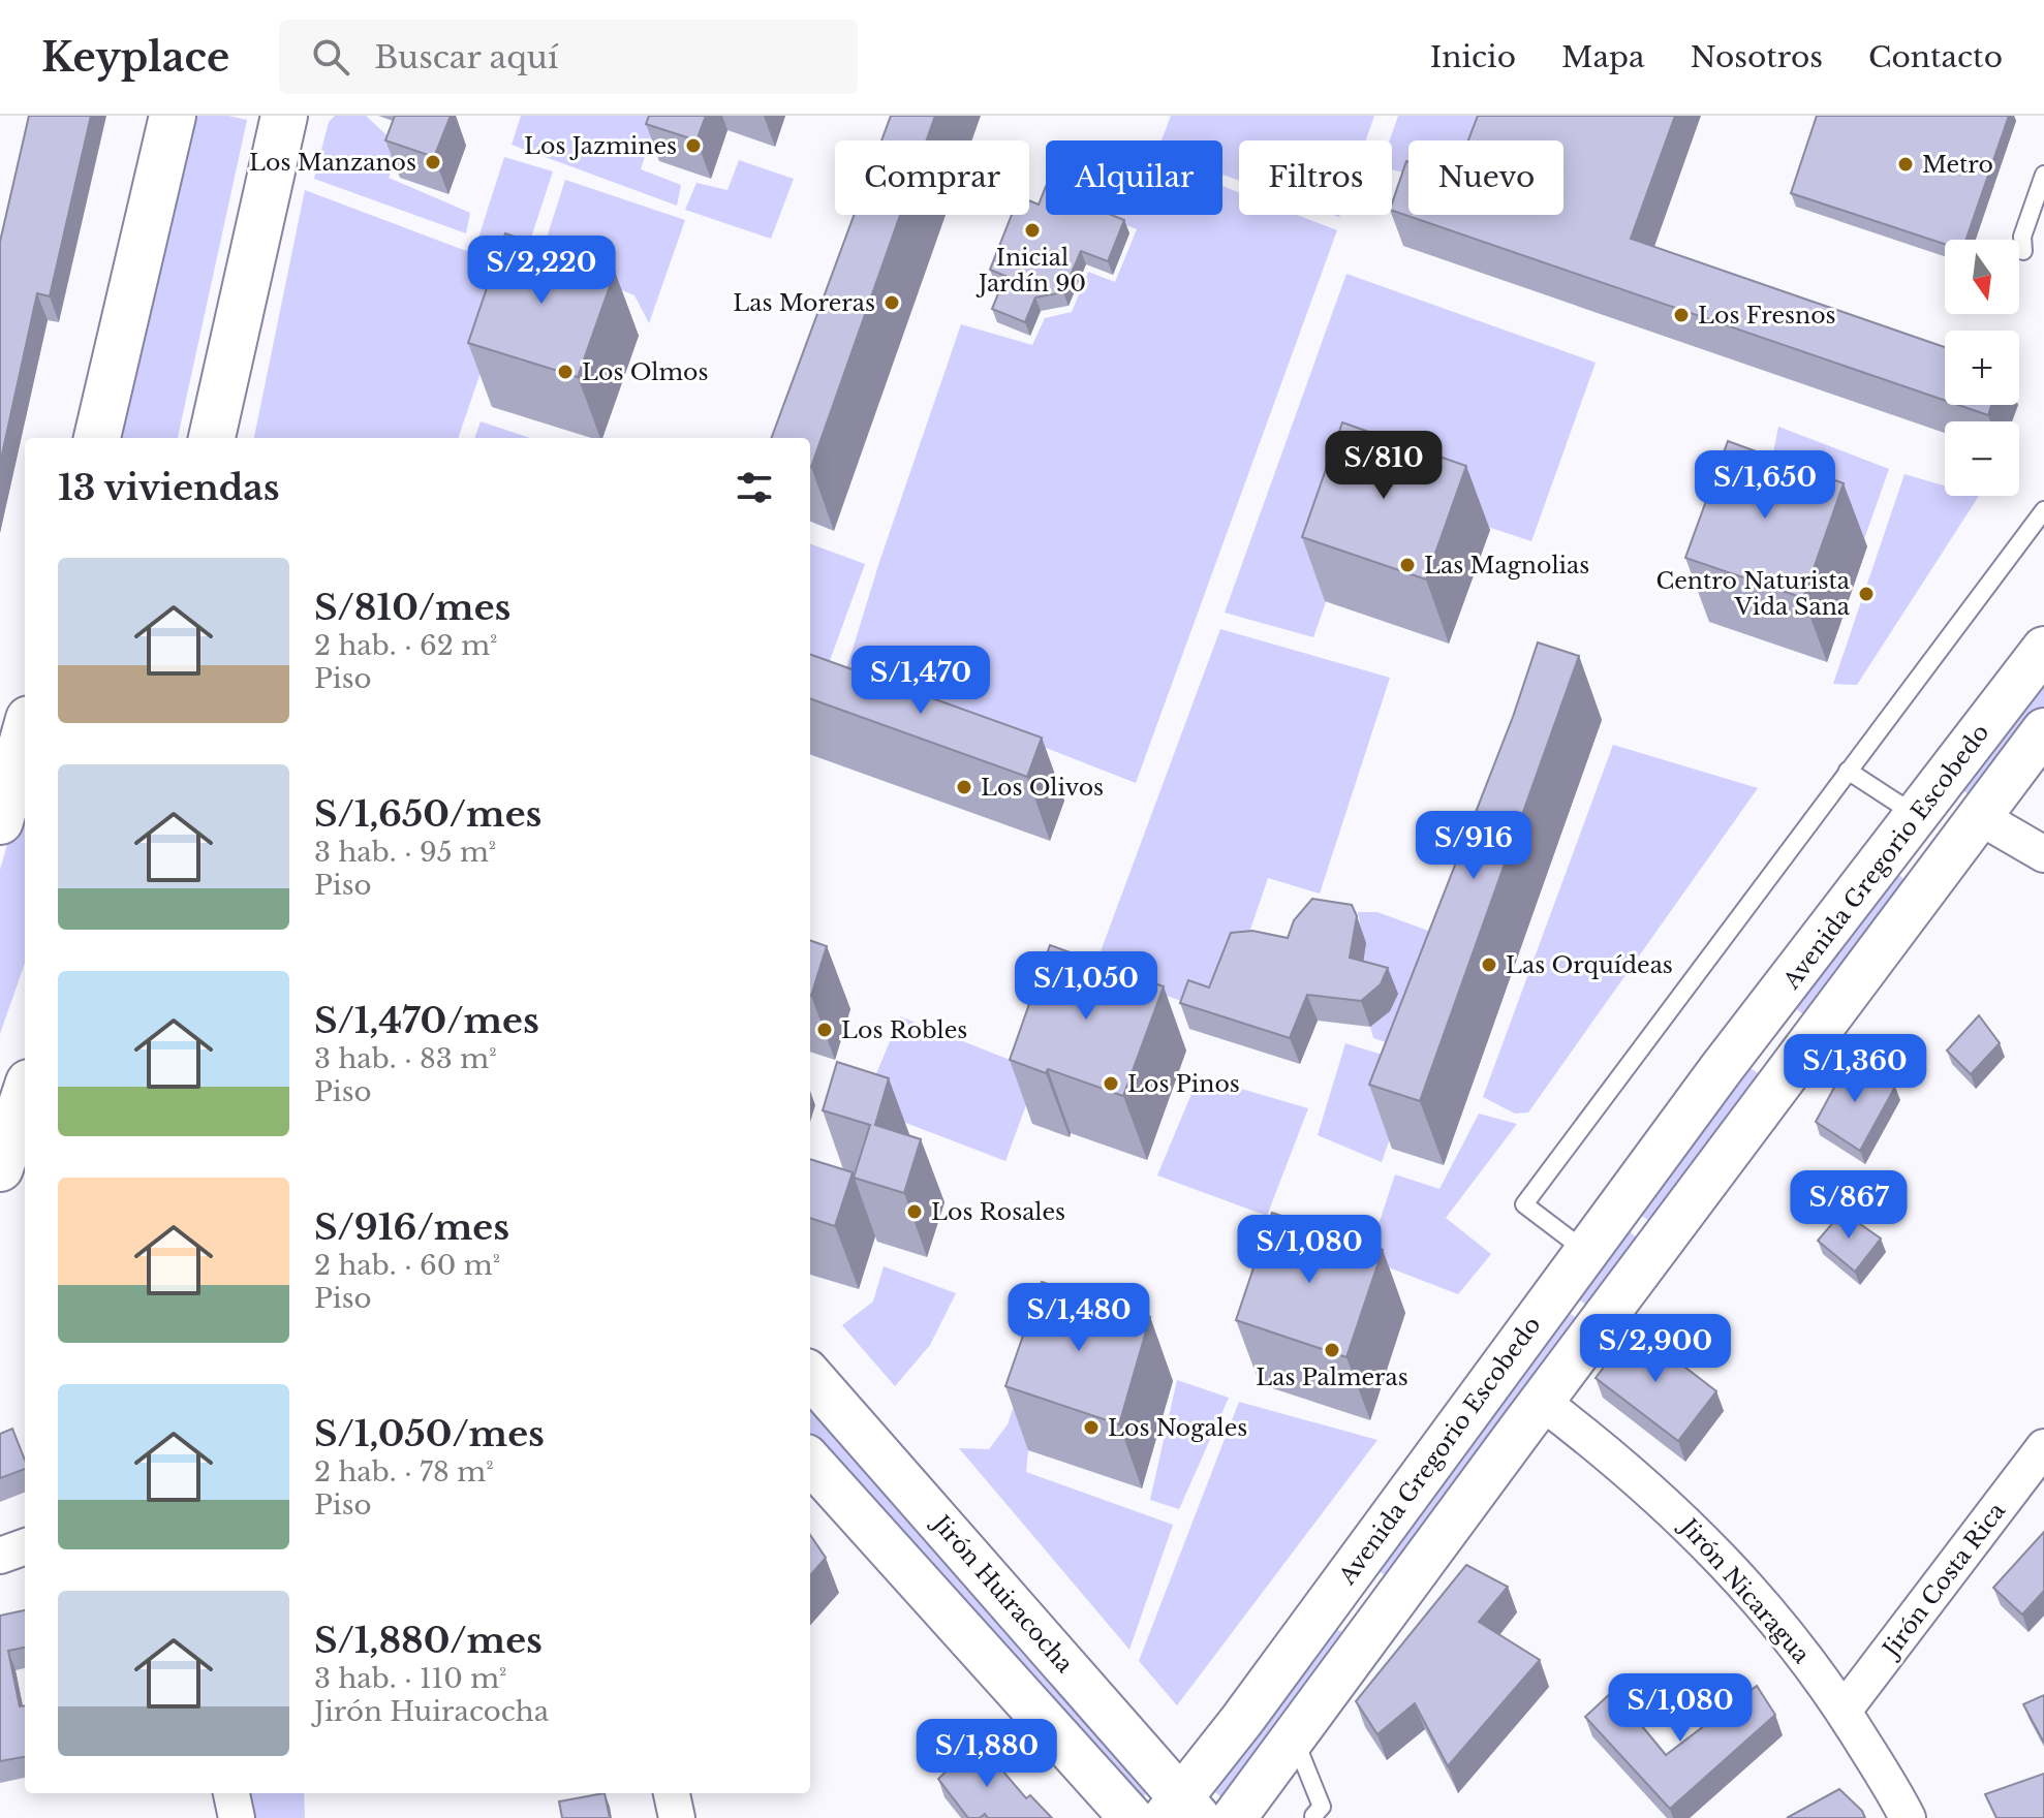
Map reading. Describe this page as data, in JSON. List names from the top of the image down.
{
  "streets": {
    "street": [
      "Avenida Gregorio Escobedo",
      "Jirón Costa Rica",
      "Jirón Nicaragua",
      "Jirón Huiracocha"
    ]
  },
  "crossings": [
    ["Avenida Gregorio Escobedo", "Jirón Huiracocha"],
    ["Jirón Costa Rica", "Jirón Nicaragua"]
  ],
  "places": [
    "Los Jazmines",
    "Los Manzanos",
    "Metro",
    "Inicial Jardín 90",
    "Las Moreras",
    "Los Fresnos",
    "Los Olmos",
    "Las Magnolias",
    "Centro Naturista Vida Sana",
    "Los Olivos",
    "Las Orquídeas",
    "Los Robles",
    "Los Pinos",
    "Los Rosales",
    "Las Palmeras",
    "Los Nogales"
  ],
  "north": "bottom",
  "page": {
    "header": "Keyplace",
    "search": "Buscar aquí",
    "nav": [
      "Inicio",
      "Mapa",
      "Nosotros",
      "Contacto"
    ],
    "chip": [
      "Comprar",
      "Alquilar",
      "Filtros",
      "Nuevo"
    ],
    "price": [
      "S/2,220",
      "S/810",
      "S/1,650",
      "S/1,470",
      "S/916",
      "S/1,050",
      "S/1,360",
      "S/867",
      "S/1,080",
      "S/1,480",
      "S/2,900",
      "S/1,080",
      "S/1,880"
    ],
    "map_buttons": ["+", "−"],
    "heading": "13 viviendas",
    "list": [
      {
        "name": "S/810/mes",
        "note": "2 hab. · 62 m² · Piso"
      },
      {
        "name": "S/1,650/mes",
        "note": "3 hab. · 95 m² · Piso"
      },
      {
        "name": "S/1,470/mes",
        "note": "3 hab. · 83 m² · Piso"
      },
      {
        "name": "S/916/mes",
        "note": "2 hab. · 60 m² · Piso"
      },
      {
        "name": "S/1,050/mes",
        "note": "2 hab. · 78 m² · Piso"
      },
      {
        "name": "S/1,880/mes",
        "note": "3 hab. · 110 m² · Jirón Huiracocha"
      }
    ]
  }
}
